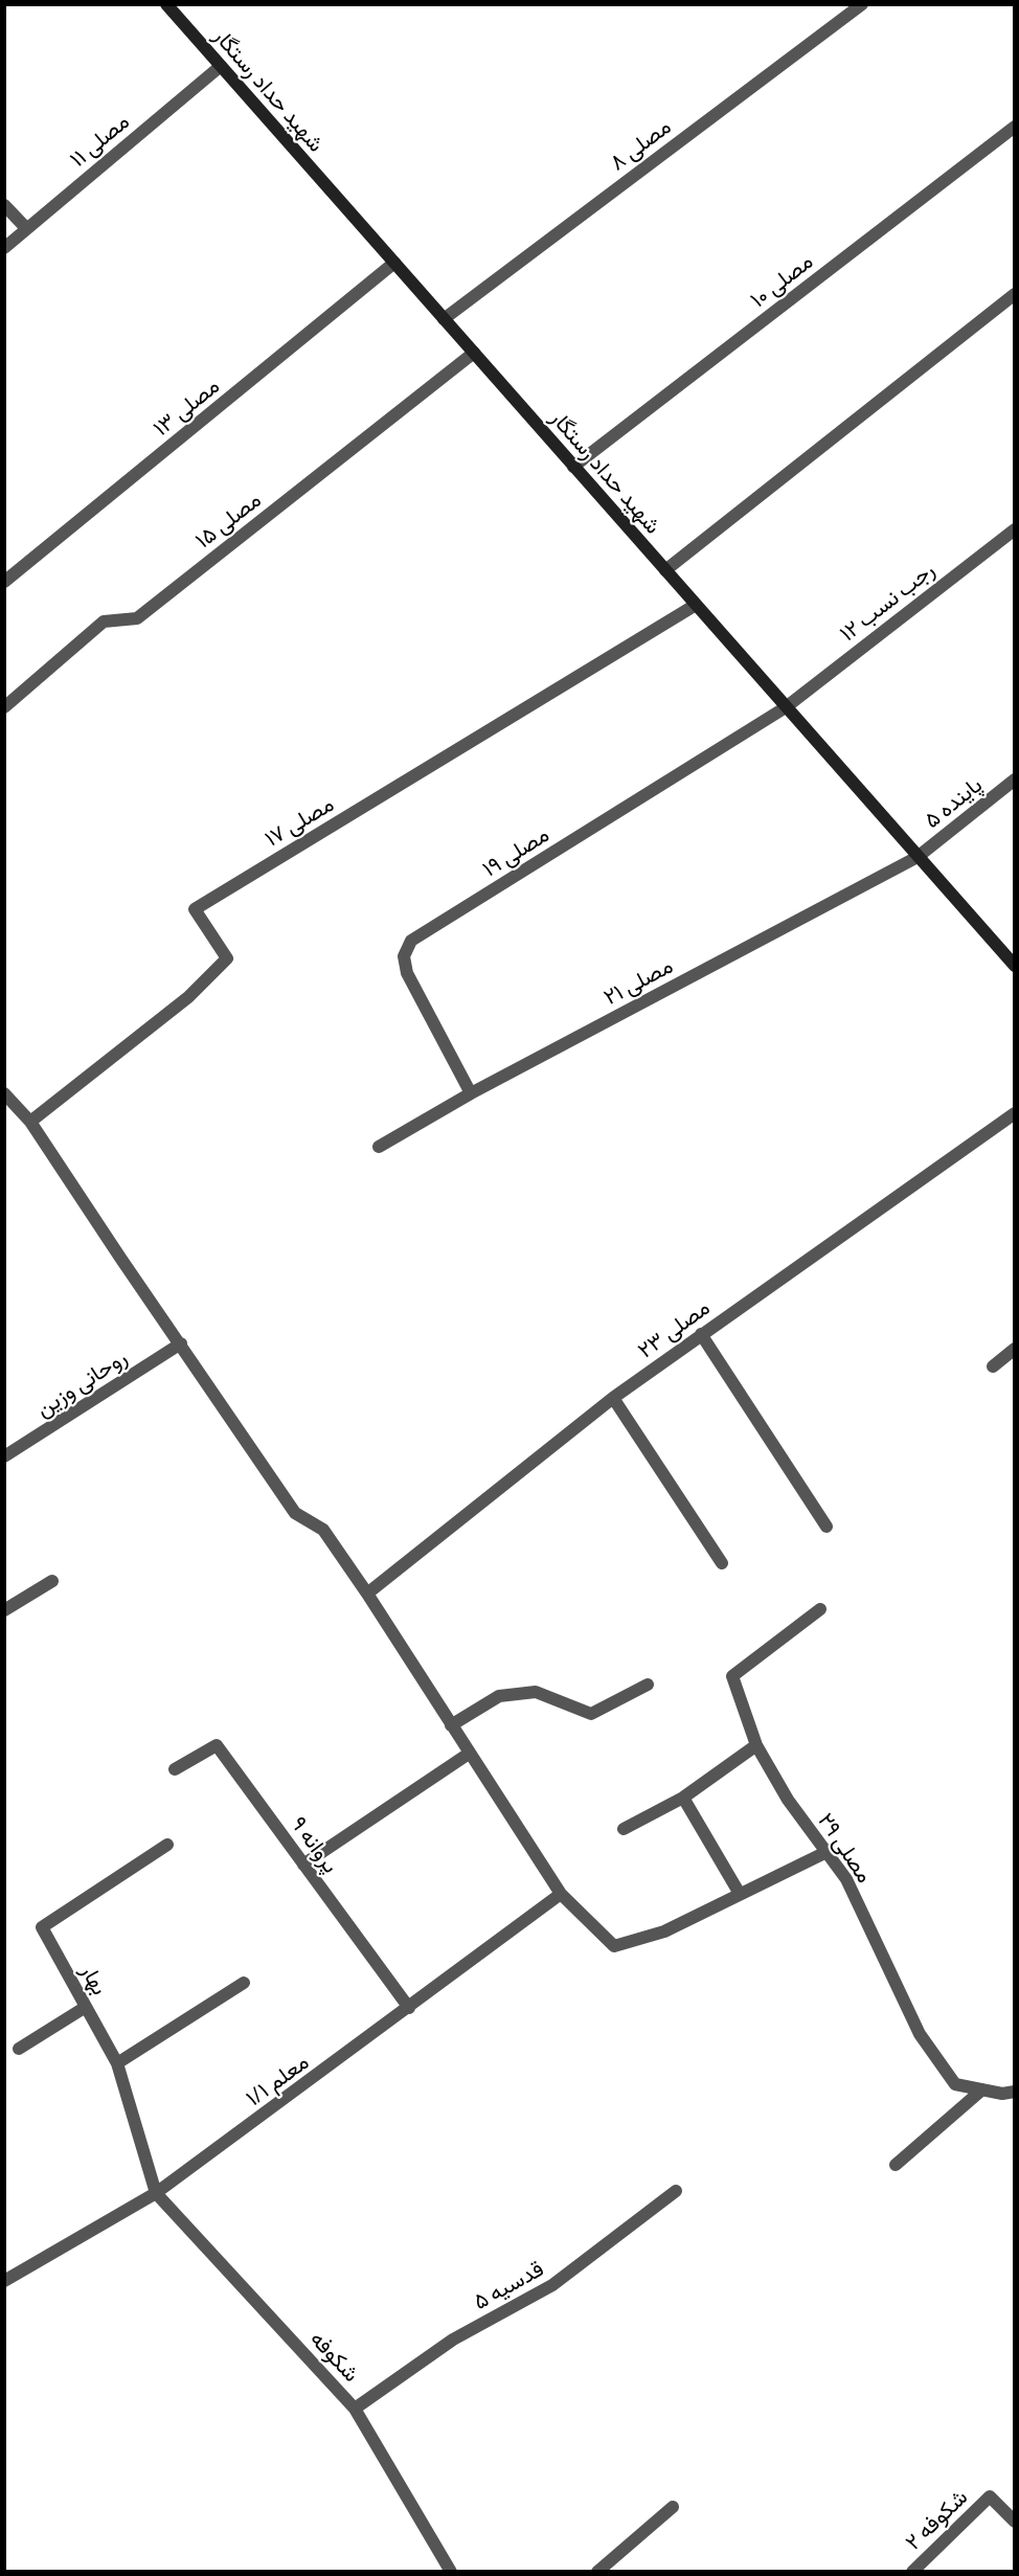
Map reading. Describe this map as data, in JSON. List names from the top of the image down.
{
  "streets": {
    "main road": ["شهید حداد رستگار"],
    "street": [
      "مصلی ۱۱",
      "مصلی ۸",
      "مصلی ۱۰",
      "مصلی ۱۳",
      "مصلی ۱۵",
      "رجب نسب ۱۲",
      "پاینده ۵",
      "مصلی ۱۷",
      "مصلی ۱۹",
      "مصلی ۲۱",
      "مصلی ۲۳",
      "روحانی وزین",
      "پروانه ۹",
      "مصلی ۲۹",
      "بهار",
      "معلم ۱/۱",
      "قدسیه ۵",
      "شکوفه",
      "شکوفه ۲"
    ]
  },
  "crossings": [
    ["شهید حداد رستگار", "مصلی ۱۱"],
    ["شهید حداد رستگار", "مصلی ۸"],
    ["شهید حداد رستگار", "مصلی ۱۰"],
    ["شهید حداد رستگار", "مصلی ۱۳"],
    ["شهید حداد رستگار", "مصلی ۱۵"],
    ["شهید حداد رستگار", "رجب نسب ۱۲"],
    ["شهید حداد رستگار", "پاینده ۵"],
    ["شهید حداد رستگار", "مصلی ۱۷"],
    ["شهید حداد رستگار", "مصلی ۱۹"],
    ["شهید حداد رستگار", "مصلی ۲۱"],
    ["رجب نسب ۱۲", "مصلی ۱۹"],
    ["پاینده ۵", "مصلی ۲۱"],
    ["مصلی ۱۹", "مصلی ۲۱"],
    ["پروانه ۹", "معلم ۱/۱"],
    ["بهار", "معلم ۱/۱"],
    ["بهار", "شکوفه"],
    ["معلم ۱/۱", "شکوفه"],
    ["قدسیه ۵", "شکوفه"]
  ]
}
